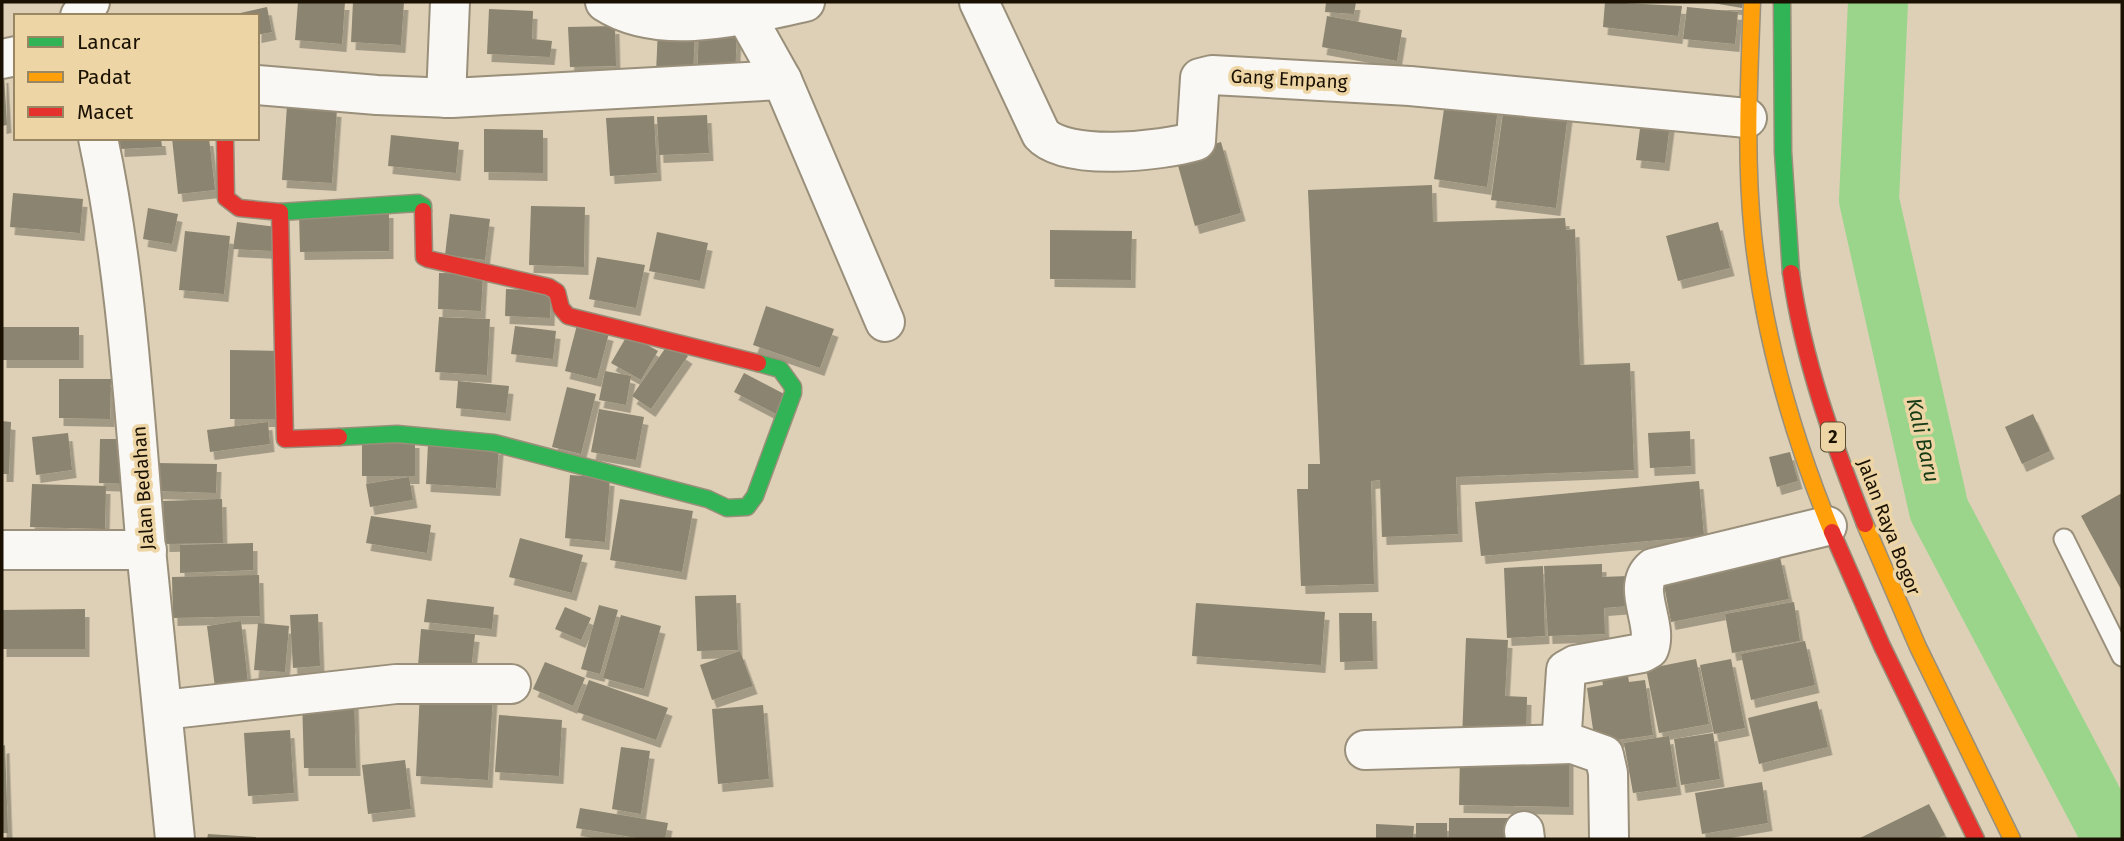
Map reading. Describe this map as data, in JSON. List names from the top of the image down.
{
  "streets": {
    "main road": ["2", "Jalan Raya Bogor"],
    "street": ["Gang Empang", "Jalan Bedahan"]
  },
  "crossings": [
    ["Gang Empang", "2"]
  ],
  "water": ["Kali Baru"],
  "legend": ["Lancar", "Padat", "Macet"]
}
